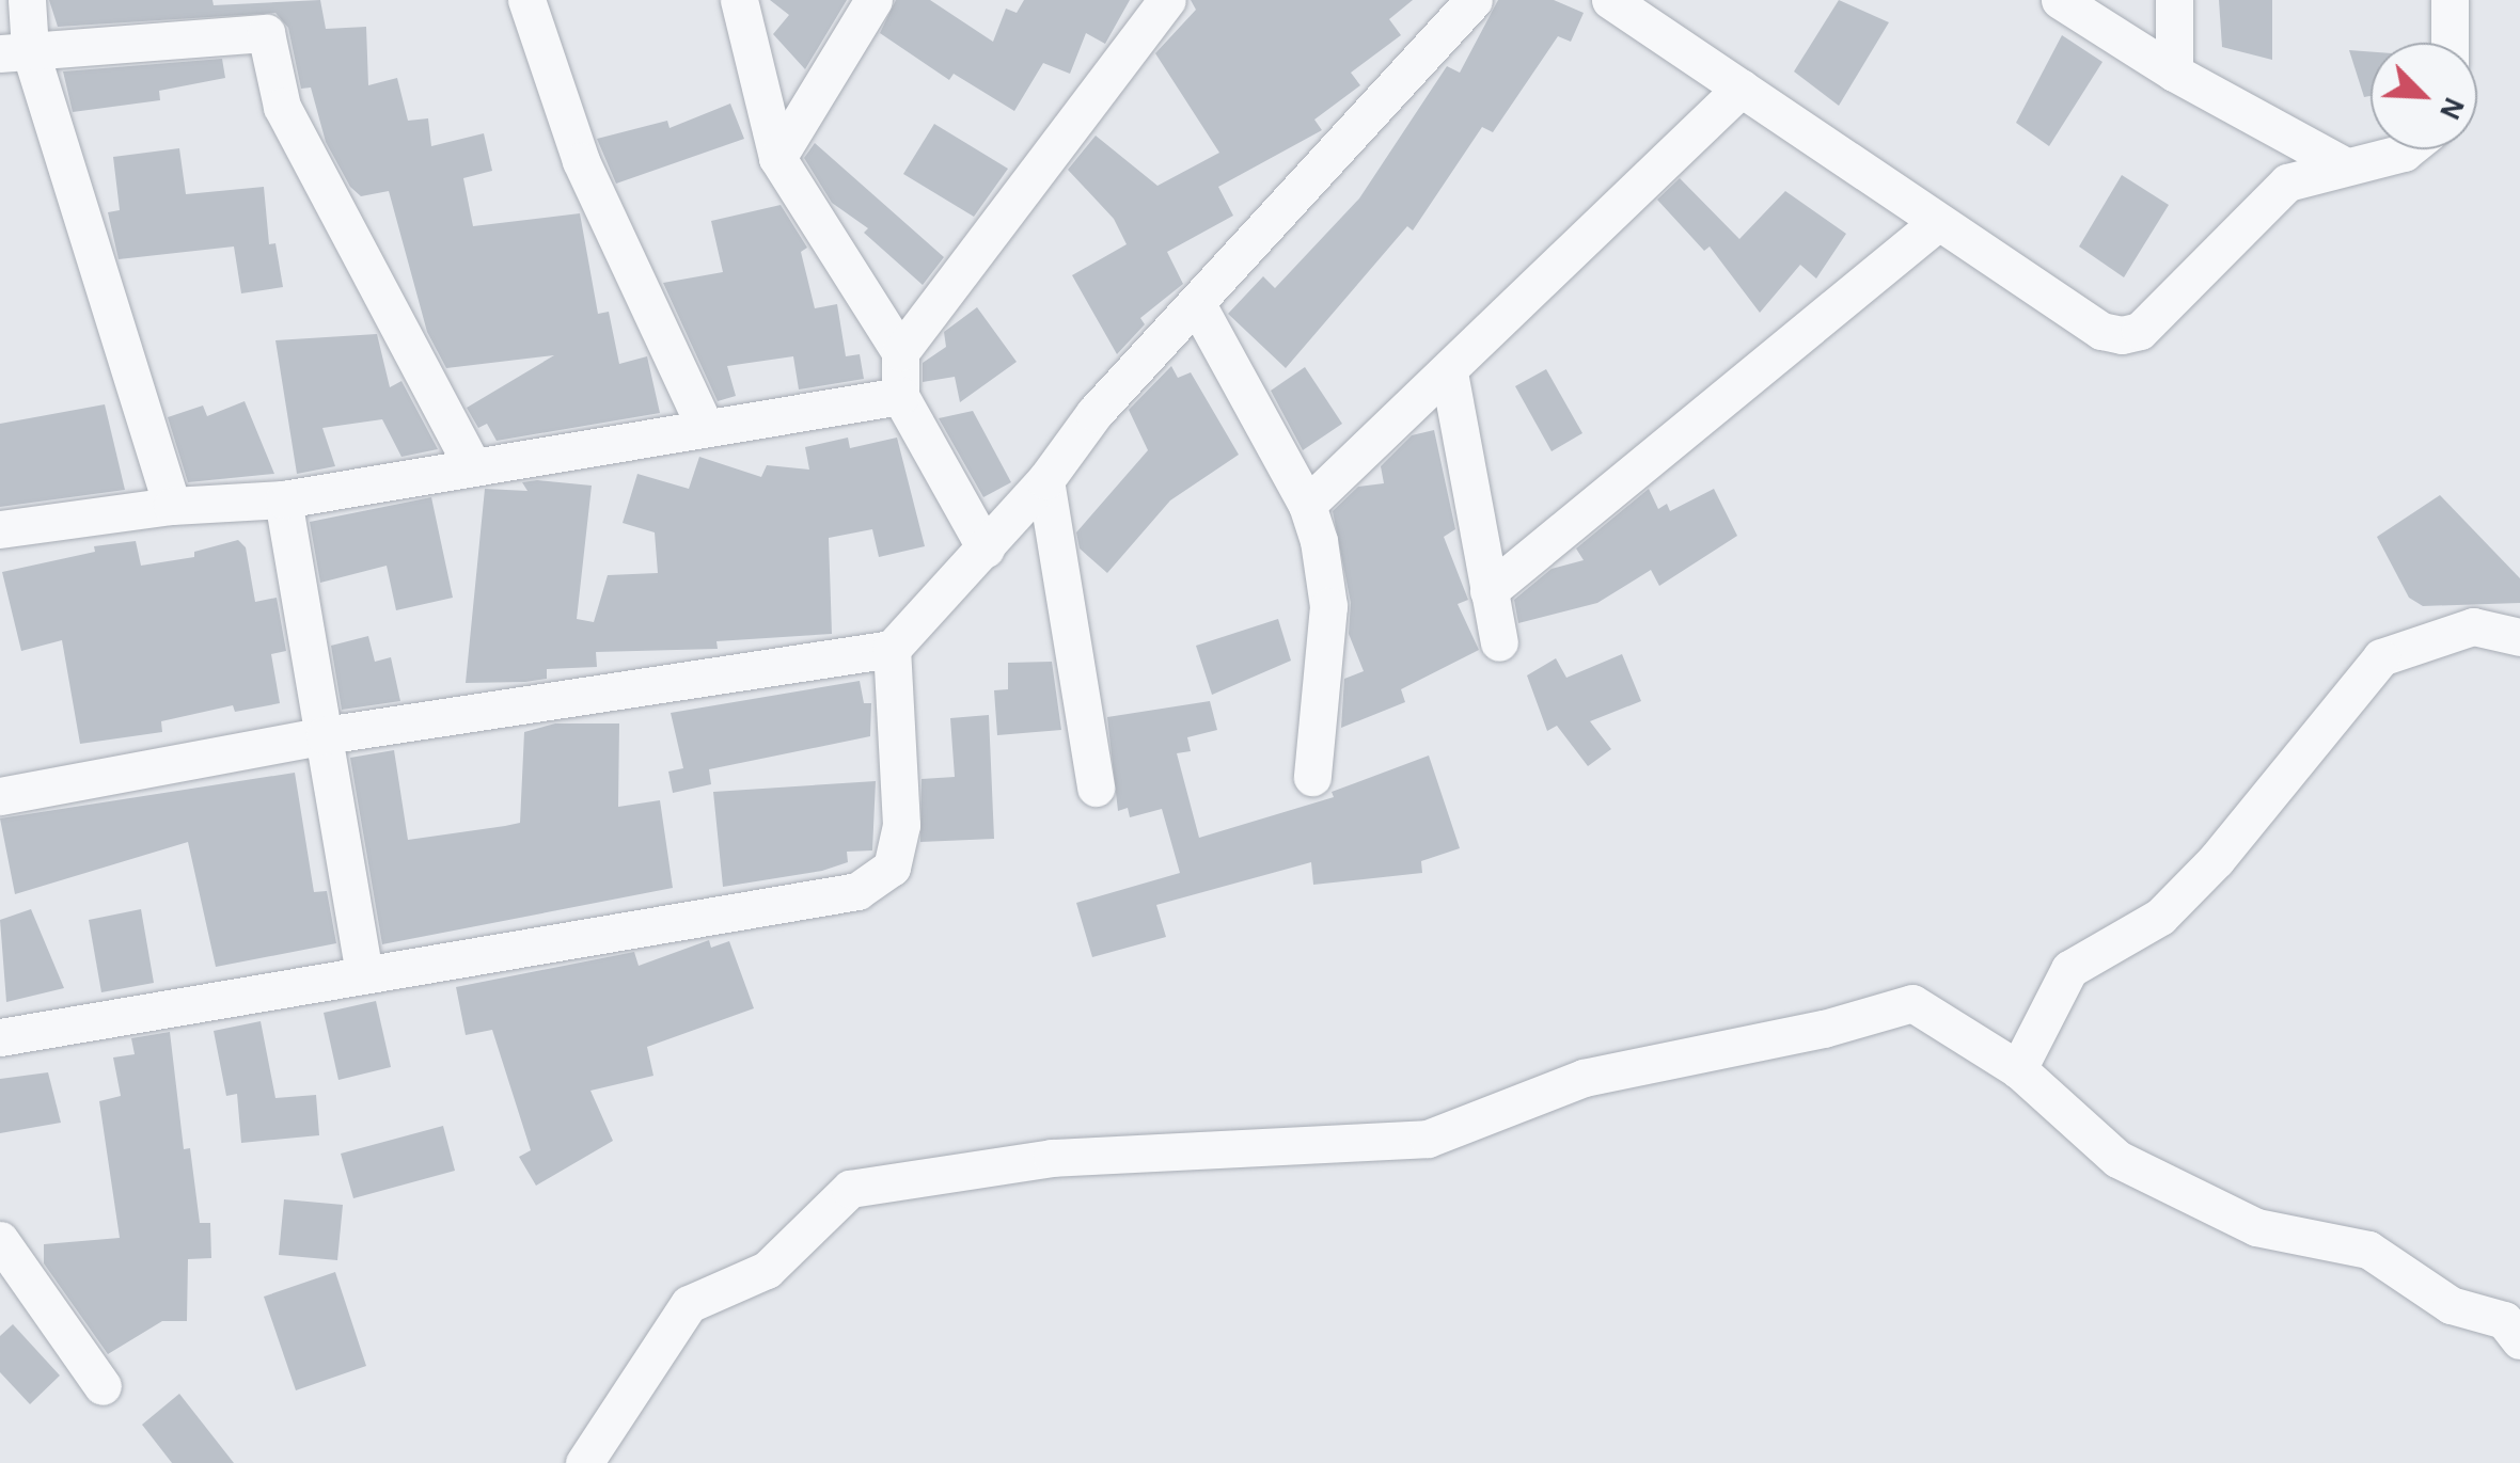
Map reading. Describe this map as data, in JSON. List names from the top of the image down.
{
  "north": "bottom right"
}
